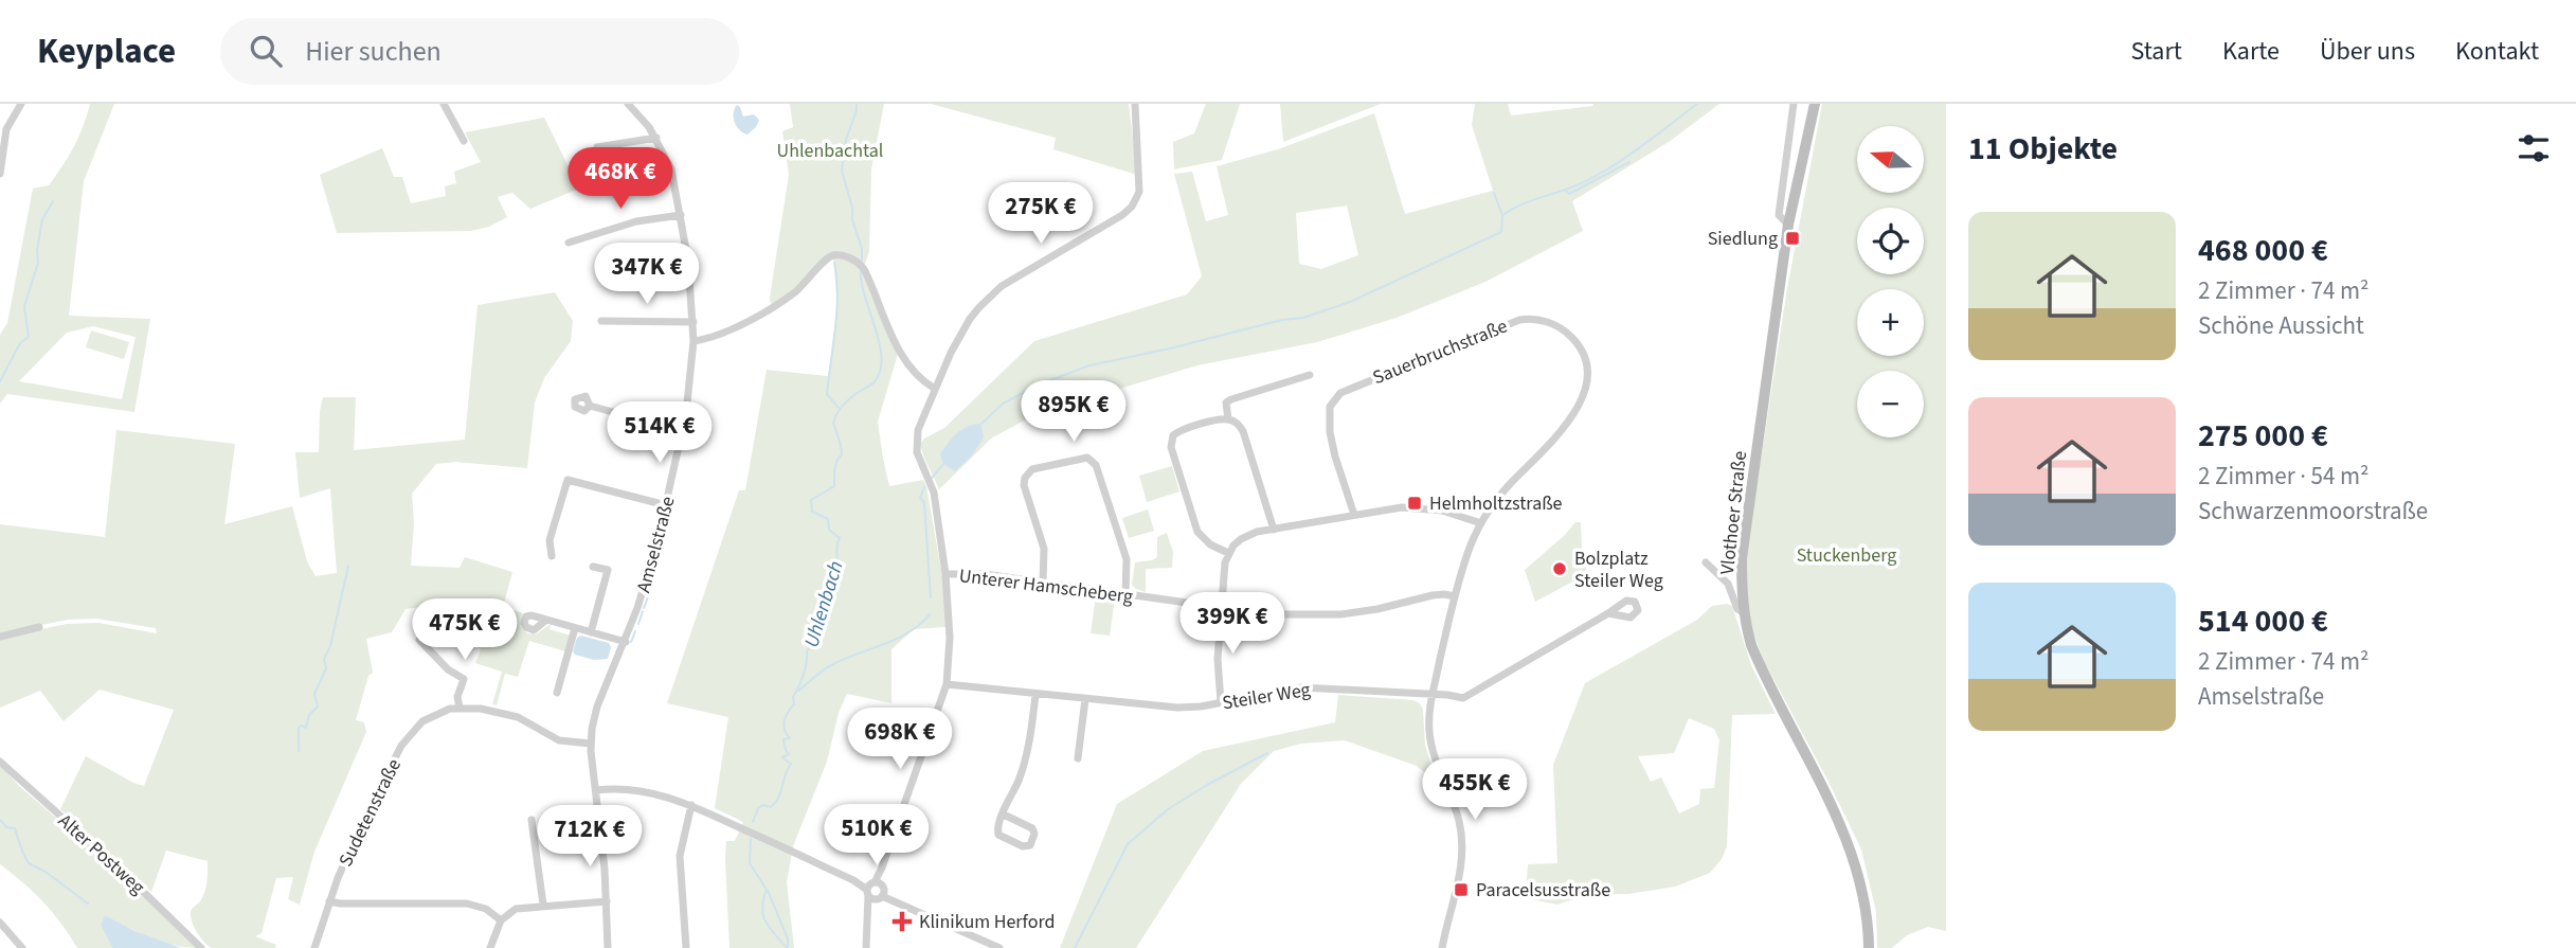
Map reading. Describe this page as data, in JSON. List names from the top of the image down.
{
  "streets": {
    "main road": ["Vlothoer Straße"],
    "street": [
      "Sauerbruchstraße",
      "Amselstraße",
      "Unterer Hamscheberg",
      "Steiler Weg",
      "Sudetenstraße",
      "Alter Postweg"
    ]
  },
  "crossings": [
    ["Sauerbruchstraße", "Unterer Hamscheberg"],
    ["Sauerbruchstraße", "Steiler Weg"],
    ["Amselstraße", "Sudetenstraße"]
  ],
  "water": ["Uhlenbach"],
  "parks": ["Uhlenbachtal", "Stuckenberg"],
  "places": {
    "transit": ["Siedlung", "Helmholtzstraße", "Paracelsusstraße"],
    "other": ["Bolzplatz Steiler Weg"],
    "health": ["Klinikum Herford"]
  },
  "north": "left",
  "page": {
    "header": "Keyplace",
    "search": "Hier suchen",
    "nav": [
      "Start",
      "Karte",
      "Über uns",
      "Kontakt"
    ],
    "heading": "11 Objekte",
    "map_buttons": ["+", "−"],
    "price": [
      "468K €",
      "275K €",
      "347K €",
      "895K €",
      "514K €",
      "399K €",
      "475K €",
      "698K €",
      "455K €",
      "510K €",
      "712K €"
    ],
    "list": [
      {
        "name": "468 000 €",
        "note": "2 Zimmer · 74 m² · Schöne Aussicht"
      },
      {
        "name": "275 000 €",
        "note": "2 Zimmer · 54 m² · Schwarzenmoorstraße"
      },
      {
        "name": "514 000 €",
        "note": "2 Zimmer · 74 m² · Amselstraße"
      }
    ]
  }
}
